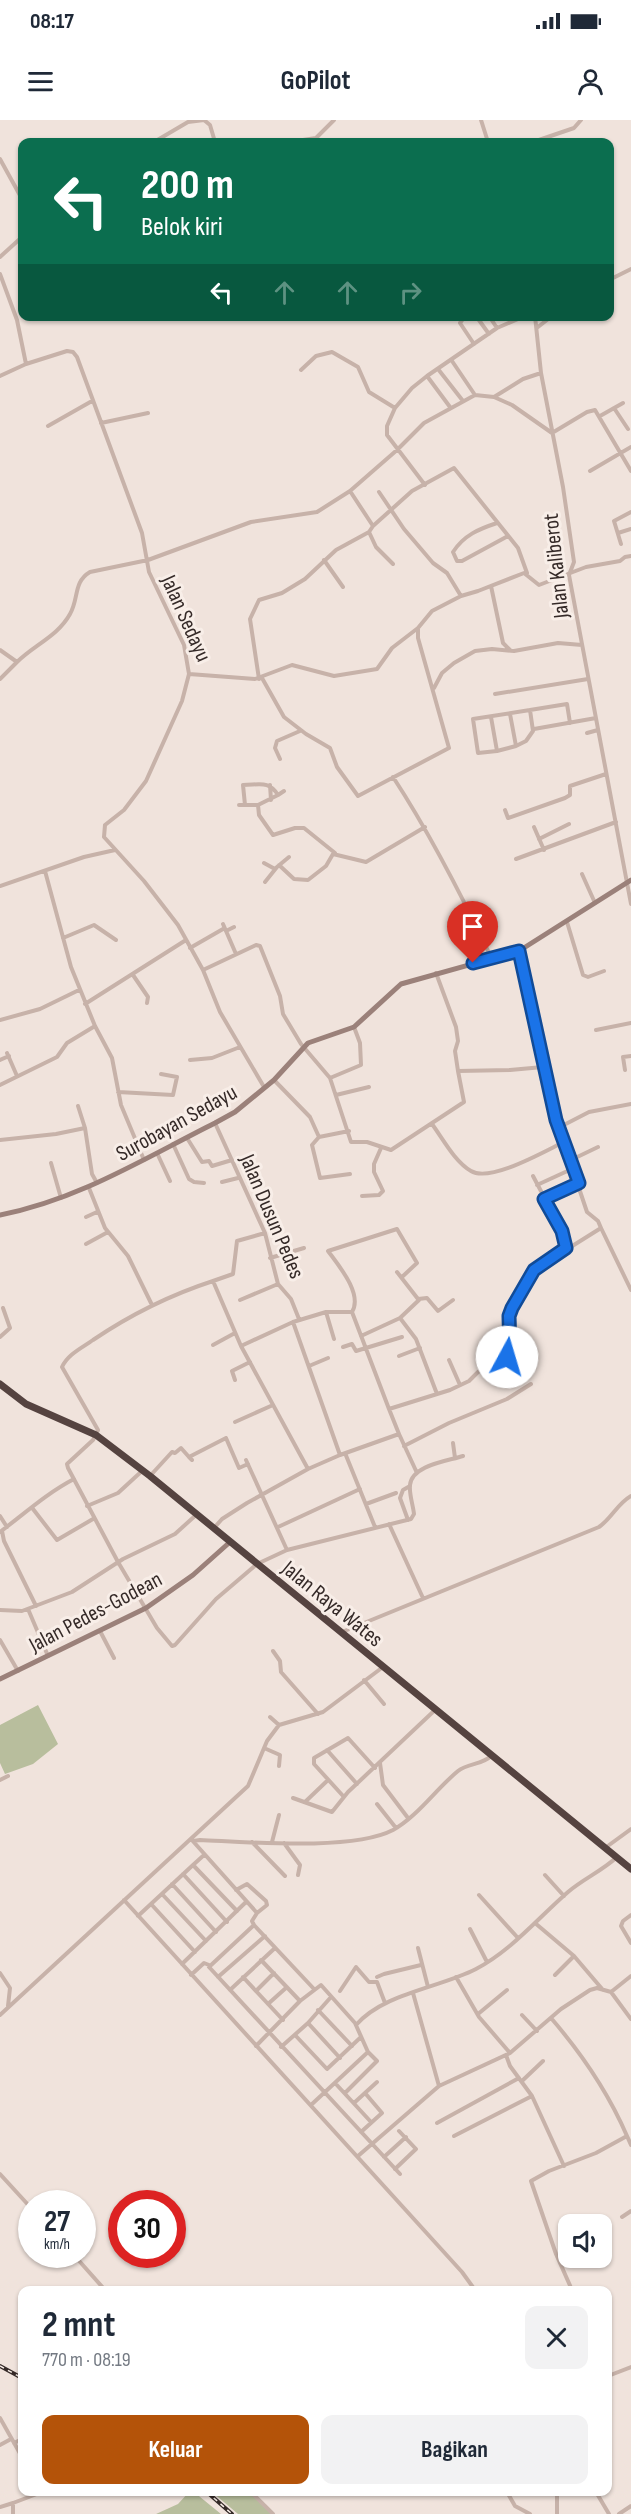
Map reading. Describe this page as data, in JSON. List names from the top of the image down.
{
  "streets": {
    "highway": ["Jalan Raya Wates"],
    "main road": ["Surobayan Sedayu", "Jalan Pedes-Godean"],
    "street": ["Jalan Kaliberot", "Jalan Sedayu", "Jalan Dusun Pedes"]
  },
  "crossings": [
    ["Jalan Kaliberot", "Surobayan Sedayu"],
    ["Surobayan Sedayu", "Jalan Dusun Pedes"],
    ["Jalan Raya Wates", "Jalan Pedes-Godean"]
  ],
  "page": {
    "status": "08:17",
    "header": "GoPilot",
    "turn": ["200 m", "Belok kiri"],
    "speed": "27 km/h",
    "limit": "30",
    "heading": ["2 mnt", "770 m · 08:19"],
    "buttons": ["Keluar", "Bagikan"]
  }
}
